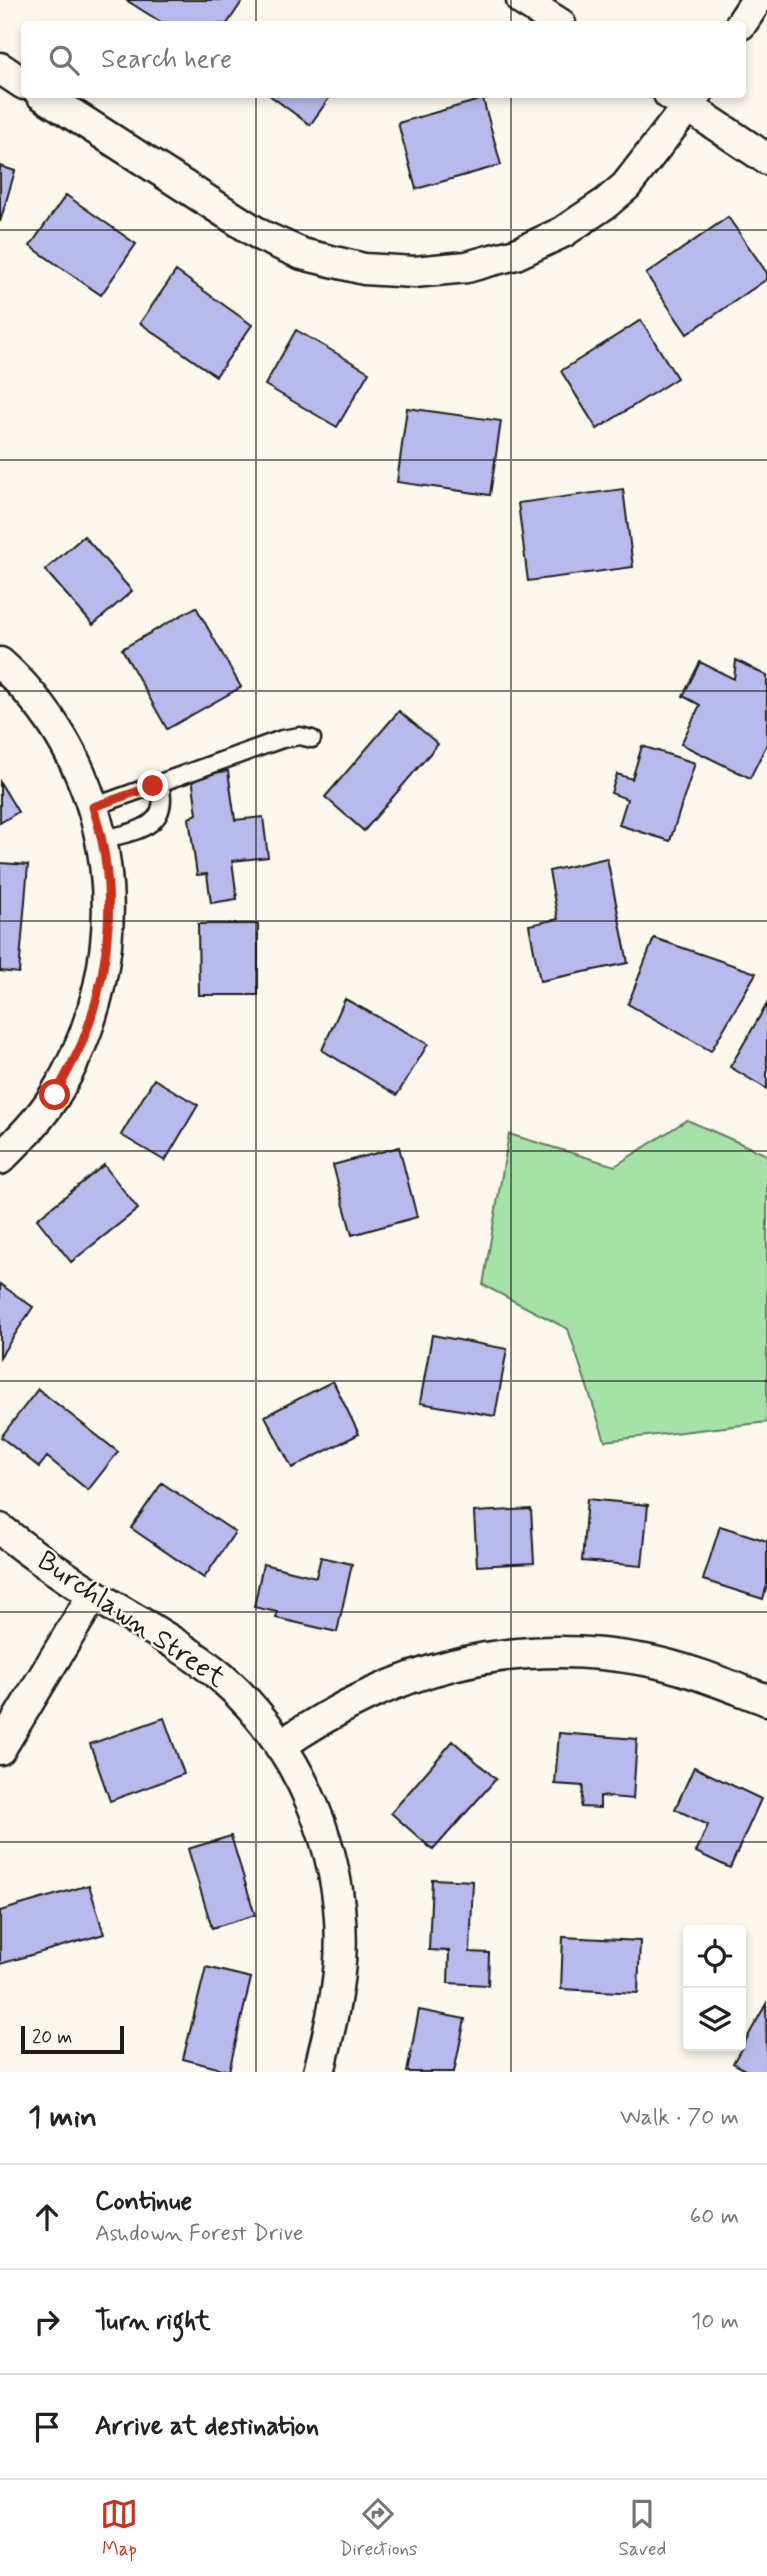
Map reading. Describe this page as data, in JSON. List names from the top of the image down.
{
  "streets": {
    "street": ["Burchlawn Street"]
  },
  "scale_bar": "20 m",
  "page": {
    "search": "Search here",
    "scale": "20 m",
    "heading": ["1 min", "Walk · 70 m"],
    "list": [
      ["Continue", "Ashdown Forest Drive", "60 m"],
      ["Turn right", "10 m"],
      "Arrive at destination"
    ],
    "nav": ["Map", "Directions", "Saved"]
  }
}
